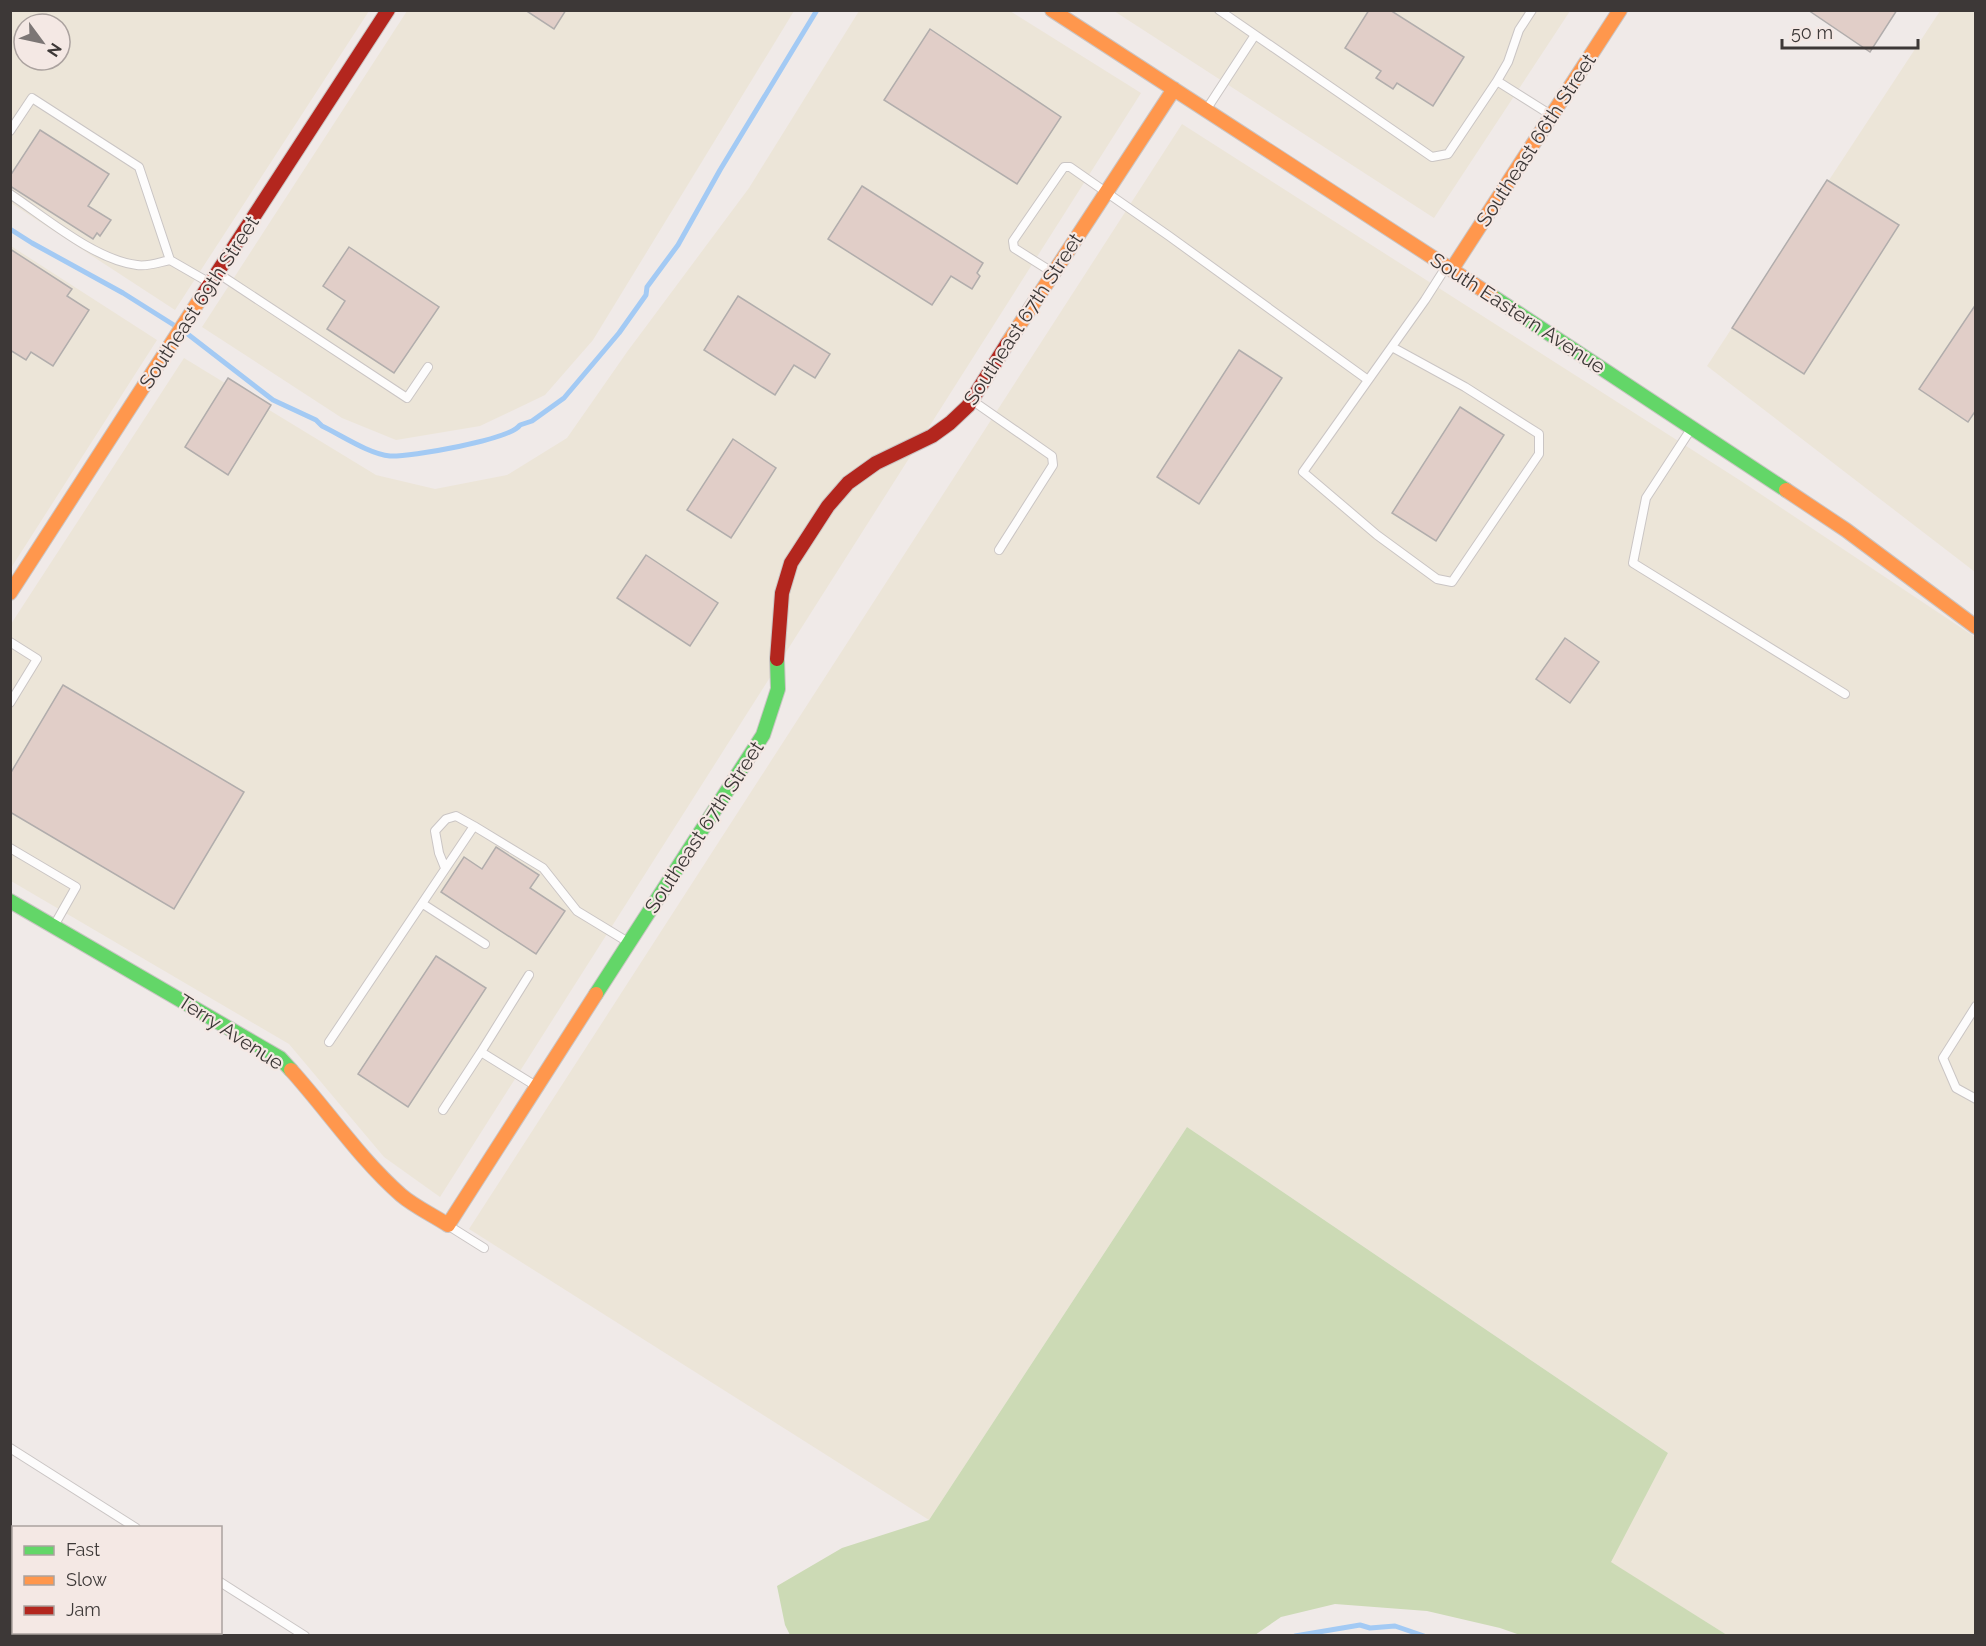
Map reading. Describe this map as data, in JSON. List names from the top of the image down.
{
  "streets": {
    "street": [
      "Southeast 66th Street",
      "Southeast 69th Street",
      "South Eastern Avenue",
      "Southeast 67th Street",
      "Terry Avenue"
    ]
  },
  "crossings": [
    ["Southeast 66th Street", "South Eastern Avenue"],
    ["South Eastern Avenue", "Southeast 67th Street"],
    ["Southeast 67th Street", "Terry Avenue"]
  ],
  "legend": ["Fast", "Slow", "Jam"],
  "scale_bar": "50 m",
  "north": "bottom right"
}
